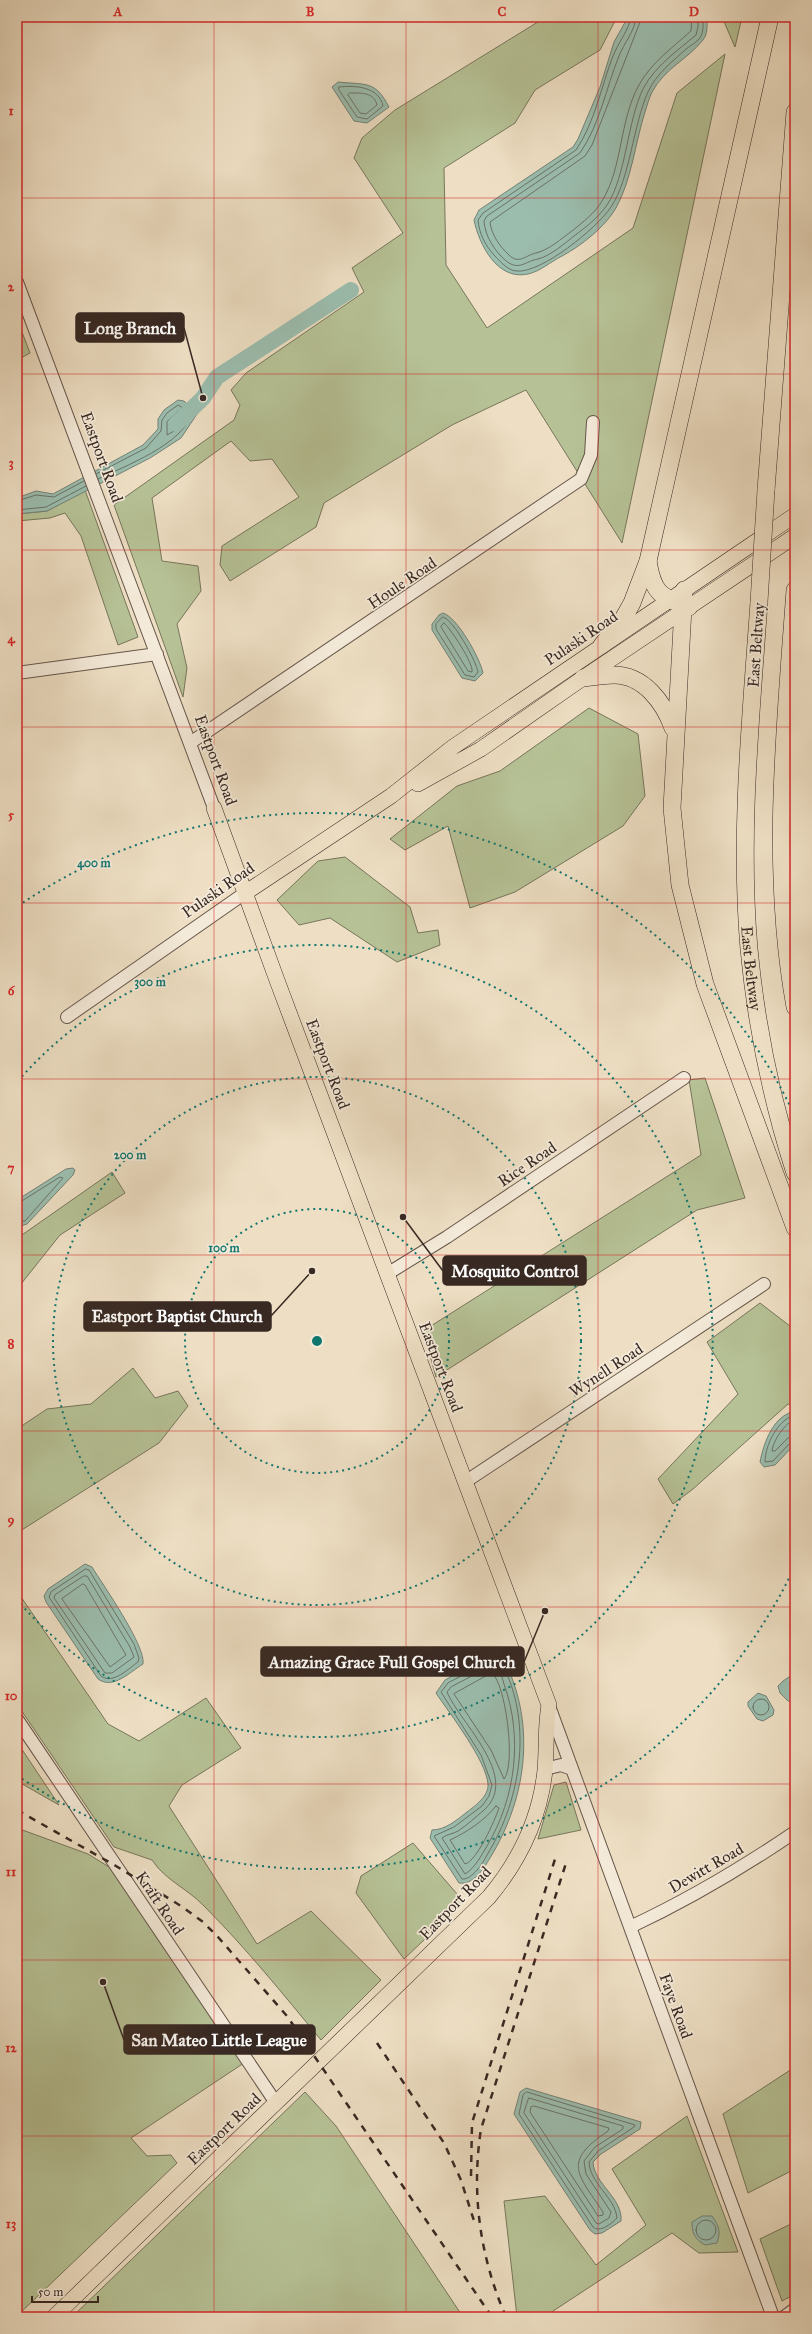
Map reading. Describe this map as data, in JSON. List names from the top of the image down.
{
  "streets": {
    "highway": ["East Beltway"],
    "main road": ["Eastport Road", "Pulaski Road"],
    "street": [
      "Houle Road",
      "Rice Road",
      "Wynell Road",
      "Dewitt Road",
      "Kraft Road",
      "Faye Road"
    ]
  },
  "crossings": [
    ["Eastport Road", "Houle Road"],
    ["Eastport Road", "Pulaski Road"],
    ["Eastport Road", "Rice Road"],
    ["Eastport Road", "Wynell Road"],
    ["Eastport Road", "Kraft Road"],
    ["Eastport Road", "Faye Road"],
    ["Dewitt Road", "Faye Road"]
  ],
  "places": [
    "Long Branch",
    "Mosquito Control",
    "Eastport Baptist Church",
    "Amazing Grace Full Gospel Church",
    "San Mateo Little League"
  ],
  "scale_bar": "50 m",
  "grid": {
    "columns": [
      "A",
      "B",
      "C",
      "D"
    ],
    "rows": [
      "1",
      "2",
      "3",
      "4",
      "5",
      "6",
      "7",
      "8",
      "9",
      "10",
      "11",
      "12",
      "13"
    ]
  },
  "rings": [
    "400 m",
    "300 m",
    "200 m",
    "100 m"
  ]
}
